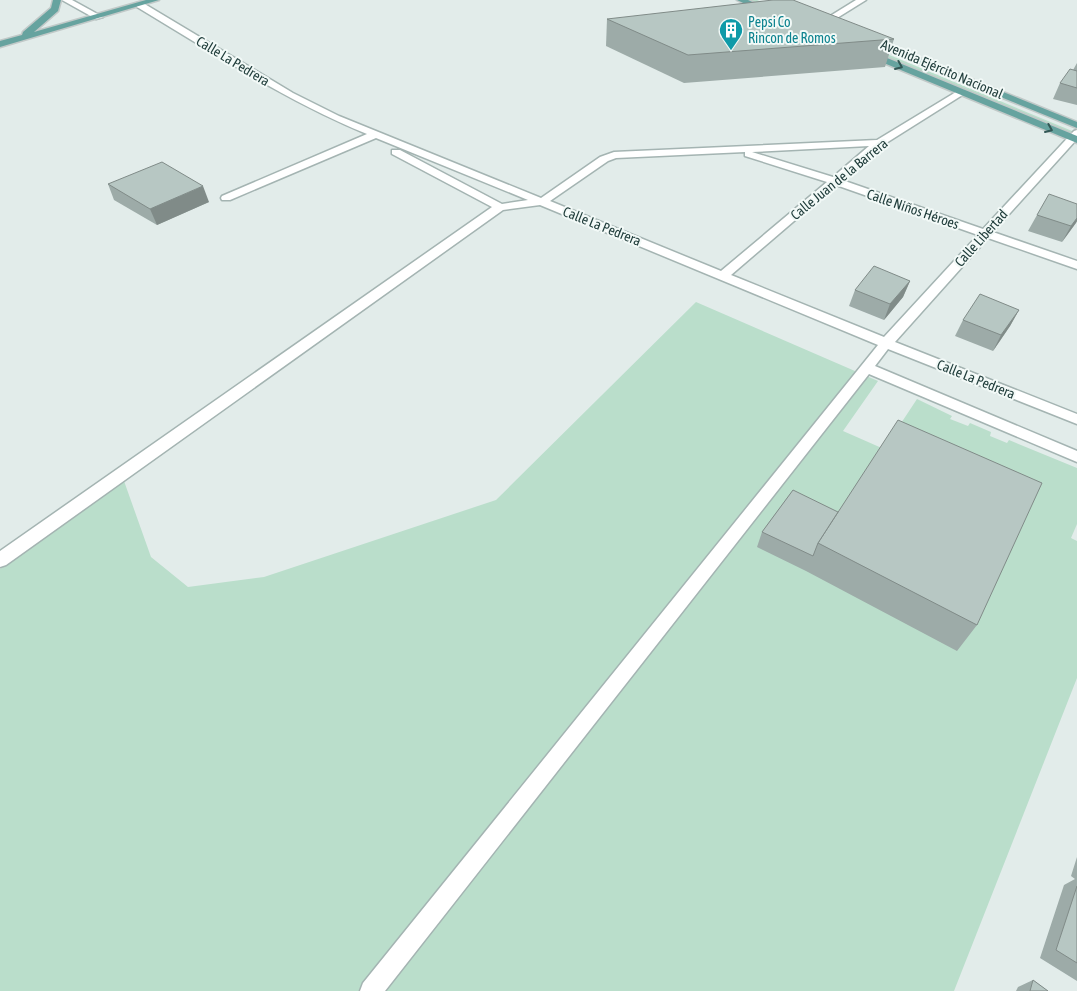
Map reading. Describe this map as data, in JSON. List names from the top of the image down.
{
  "streets": {
    "main road": ["Avenida Ejército Nacional"],
    "street": [
      "Calle La Pedrera",
      "Calle Juan de la Barrera",
      "Calle Niños Héroes",
      "Calle Libertad"
    ]
  },
  "crossings": [
    ["Calle La Pedrera", "Calle Juan de la Barrera"],
    ["Calle La Pedrera", "Calle Libertad"],
    ["Avenida Ejército Nacional", "Calle Juan de la Barrera"],
    ["Avenida Ejército Nacional", "Calle Libertad"],
    ["Calle Juan de la Barrera", "Calle Niños Héroes"],
    ["Calle Niños Héroes", "Calle Libertad"]
  ],
  "places": {
    "building": ["Pepsi Co Rincon de Romos"]
  }
}
